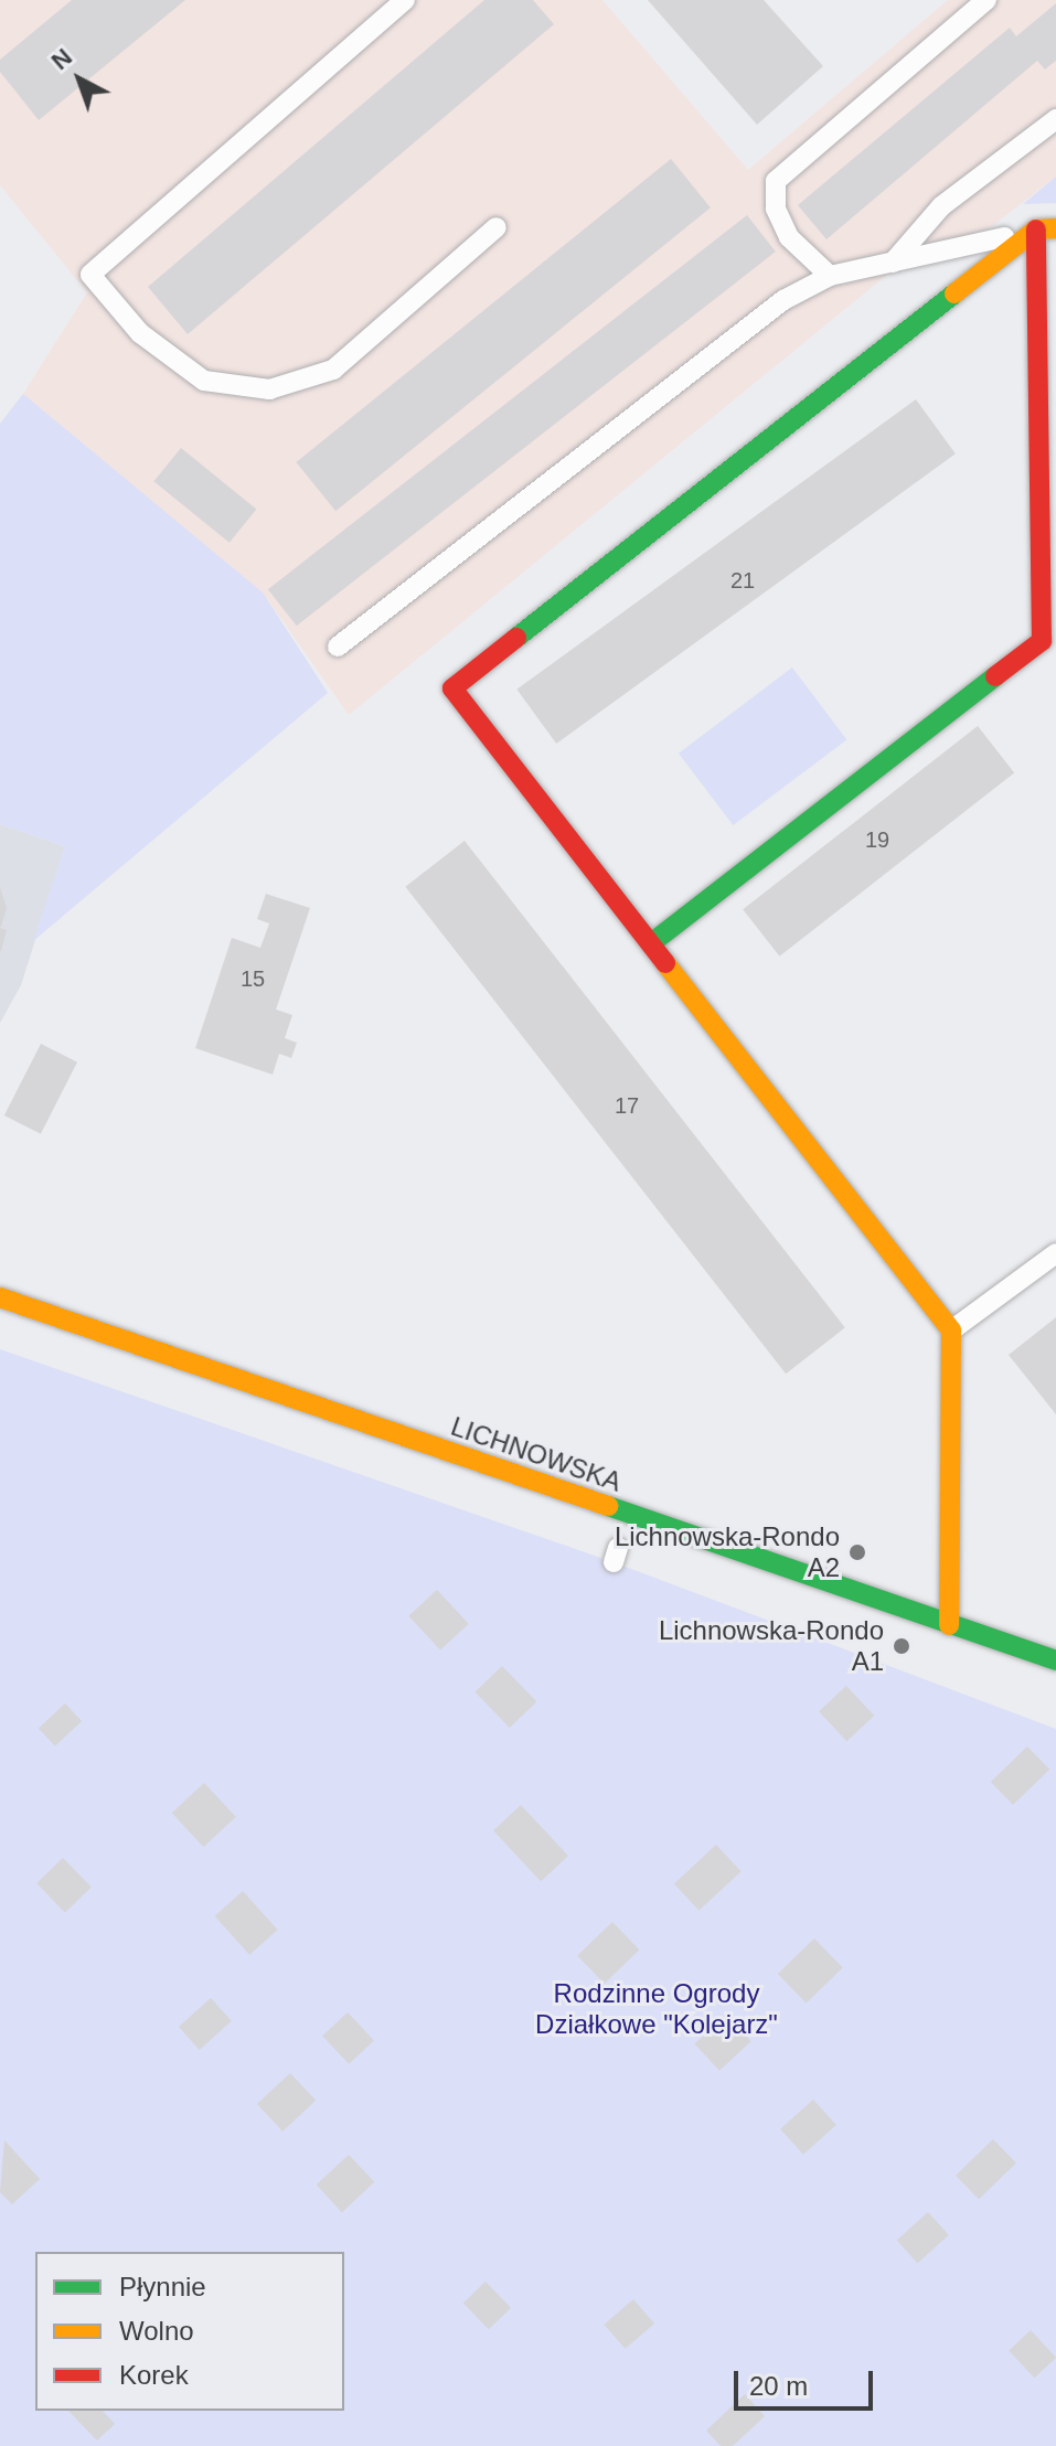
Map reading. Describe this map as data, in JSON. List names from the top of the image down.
{
  "streets": {
    "street": ["LICHNOWSKA"]
  },
  "parks": ["Rodzinne Ogrody Działkowe \"Kolejarz\""],
  "places": ["Lichnowska-Rondo A2", "Lichnowska-Rondo A1"],
  "house_numbers": [
    "21",
    "19",
    "15",
    "17"
  ],
  "legend": ["Płynnie", "Wolno", "Korek"],
  "scale_bar": "20 m",
  "north": "top left"
}
